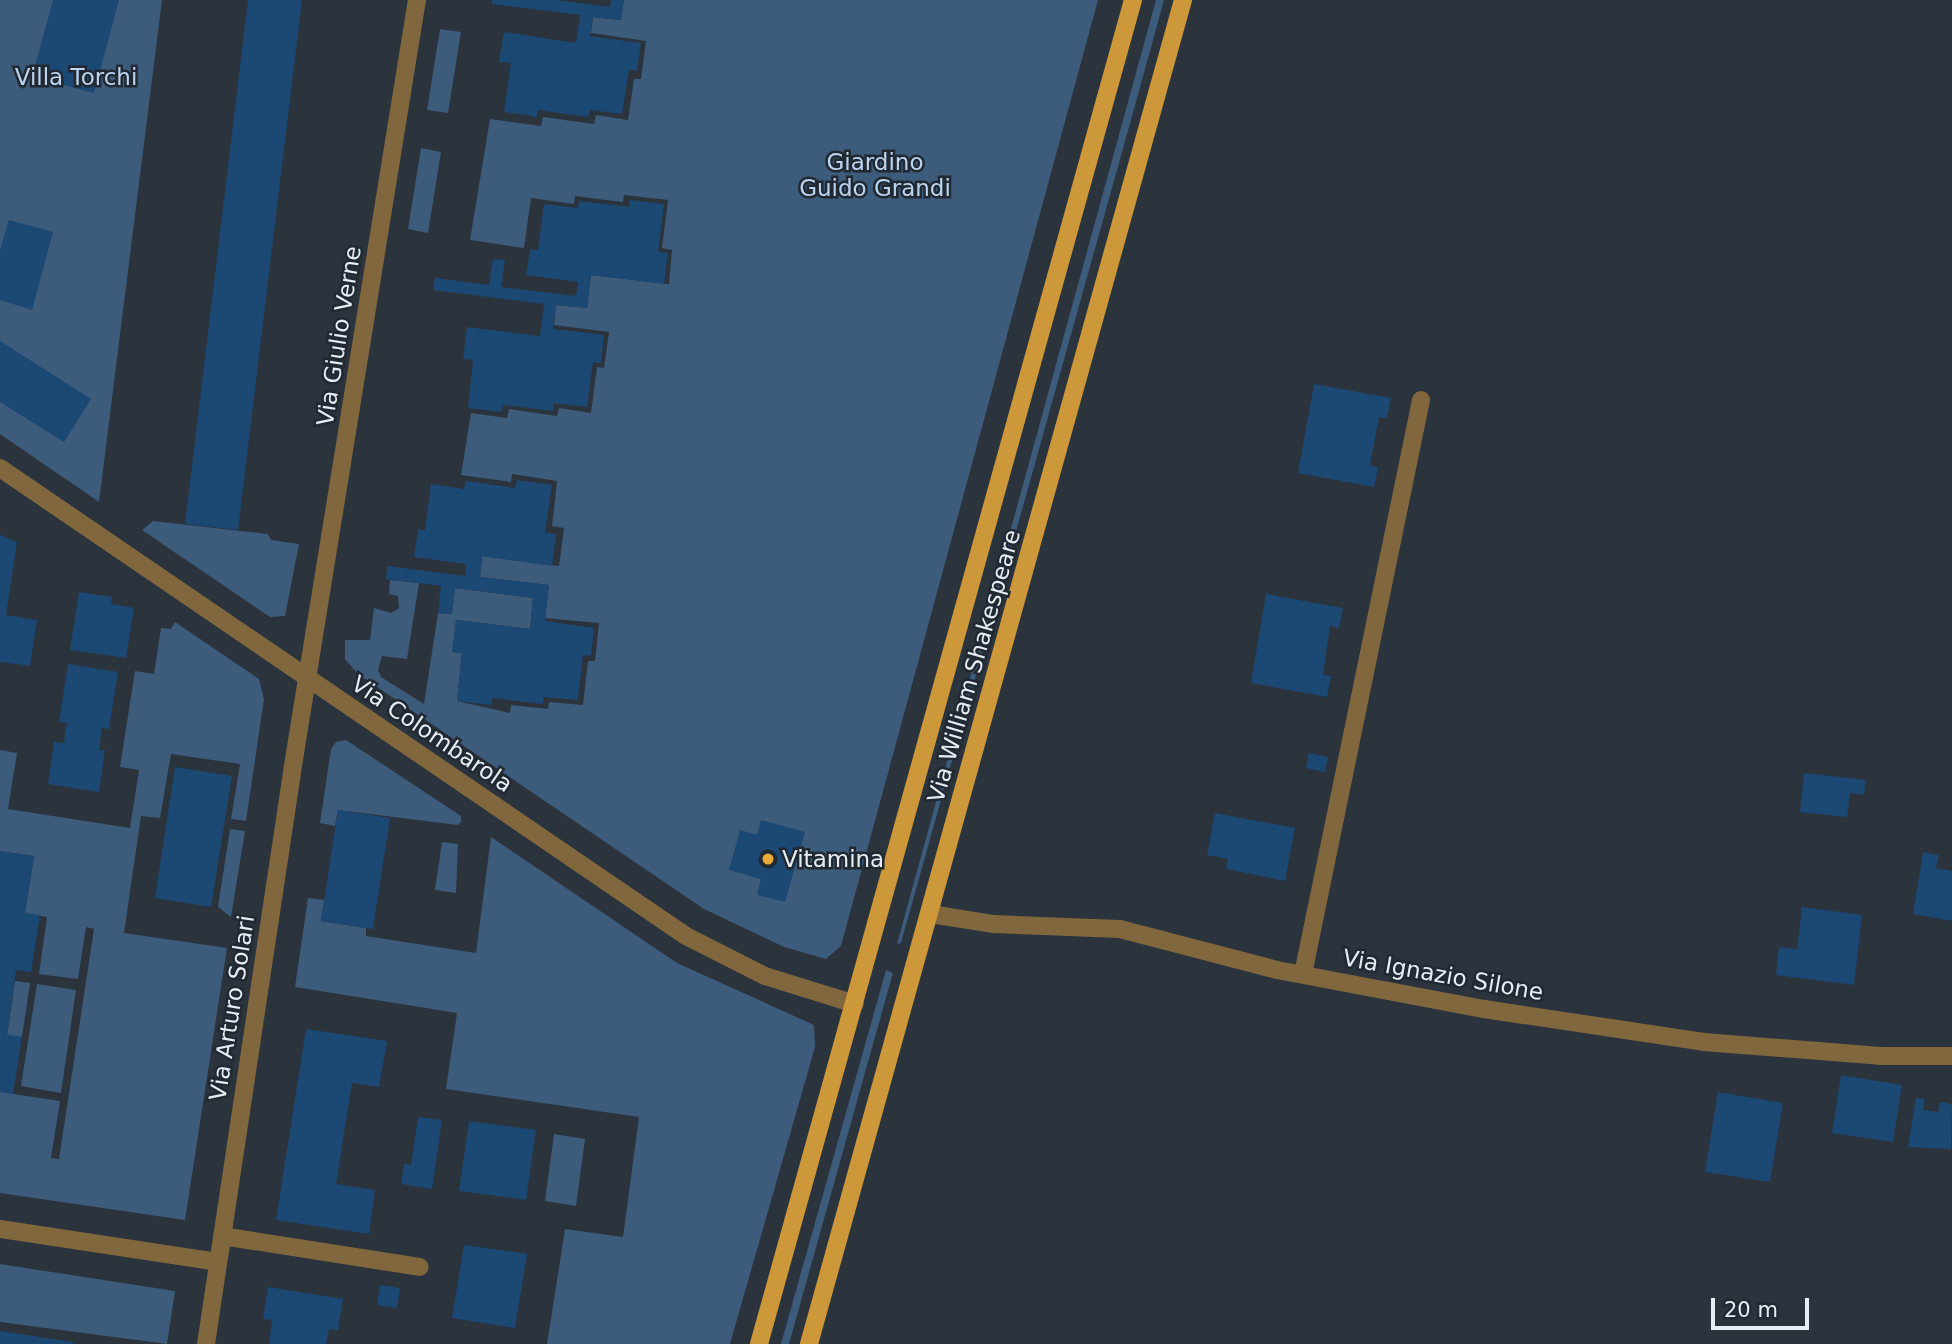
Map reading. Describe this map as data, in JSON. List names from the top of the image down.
{
  "streets": {
    "main road": ["Via William Shakespeare"],
    "street": [
      "Via Giulio Verne",
      "Via Colombarola",
      "Via Ignazio Silone",
      "Via Arturo Solari"
    ]
  },
  "crossings": [
    ["Via Giulio Verne", "Via Colombarola"],
    ["Via Giulio Verne", "Via Arturo Solari"],
    ["Via William Shakespeare", "Via Colombarola"],
    ["Via William Shakespeare", "Via Ignazio Silone"],
    ["Via Colombarola", "Via Arturo Solari"]
  ],
  "parks": ["Villa Torchi", "Giardino Guido Grandi"],
  "places": ["Vitamina"],
  "scale_bar": "20 m"
}
